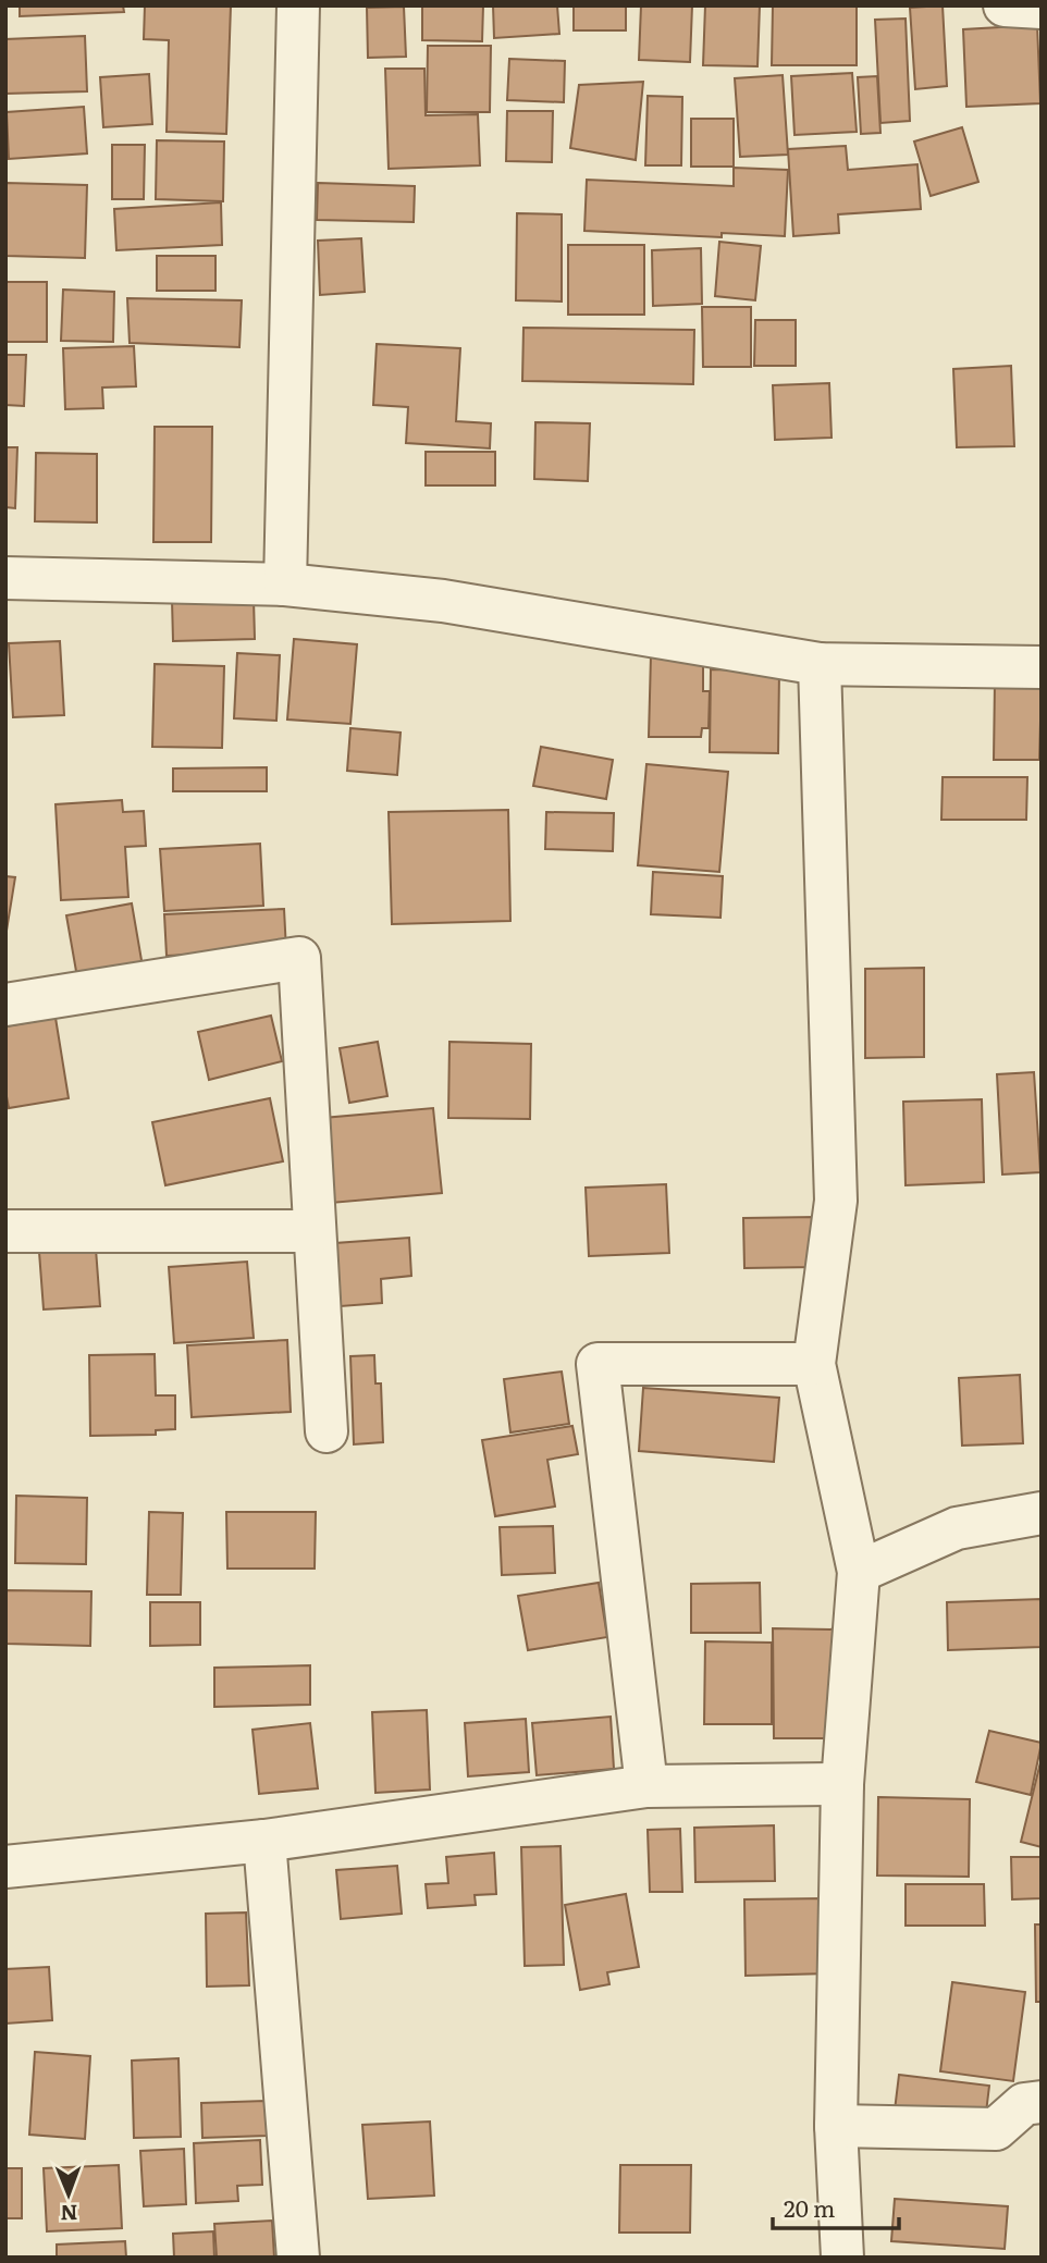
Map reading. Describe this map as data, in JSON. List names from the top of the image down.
{
  "scale_bar": "20 m",
  "north": "bottom"
}
